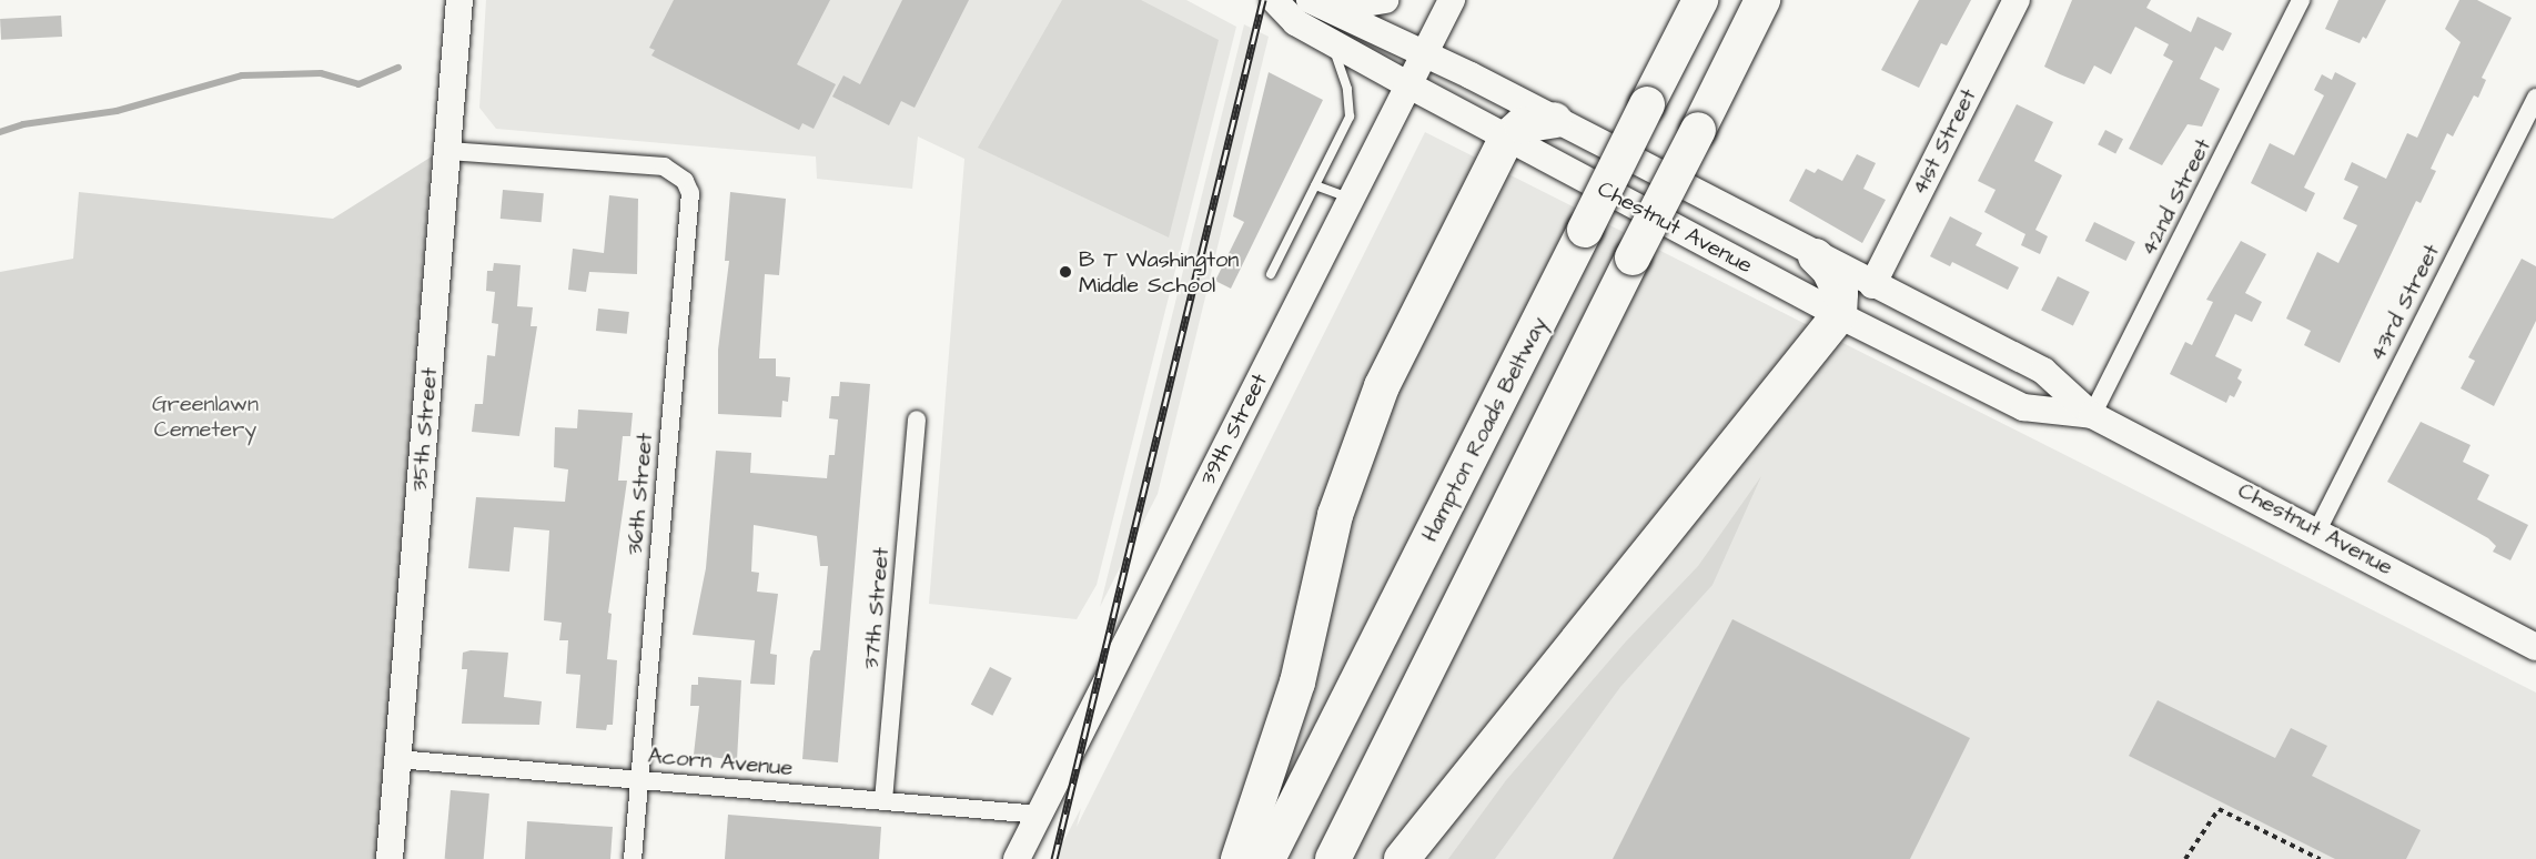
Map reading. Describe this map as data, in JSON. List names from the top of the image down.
{
  "streets": {
    "highway": ["Hampton Roads Beltway"],
    "main road": [
      "41st Street",
      "Chestnut Avenue",
      "35th Street",
      "39th Street"
    ],
    "street": [
      "42nd Street",
      "43rd Street",
      "36th Street",
      "37th Street",
      "Acorn Avenue"
    ]
  },
  "crossings": [
    ["41st Street", "Chestnut Avenue"],
    ["42nd Street", "Chestnut Avenue"],
    ["Chestnut Avenue", "43rd Street"],
    ["Chestnut Avenue", "39th Street"],
    ["35th Street", "36th Street"],
    ["35th Street", "Acorn Avenue"],
    ["39th Street", "Acorn Avenue"],
    ["36th Street", "Acorn Avenue"],
    ["37th Street", "Acorn Avenue"]
  ],
  "parks": ["Greenlawn Cemetery"],
  "places": ["B T Washington Middle School"]
}
